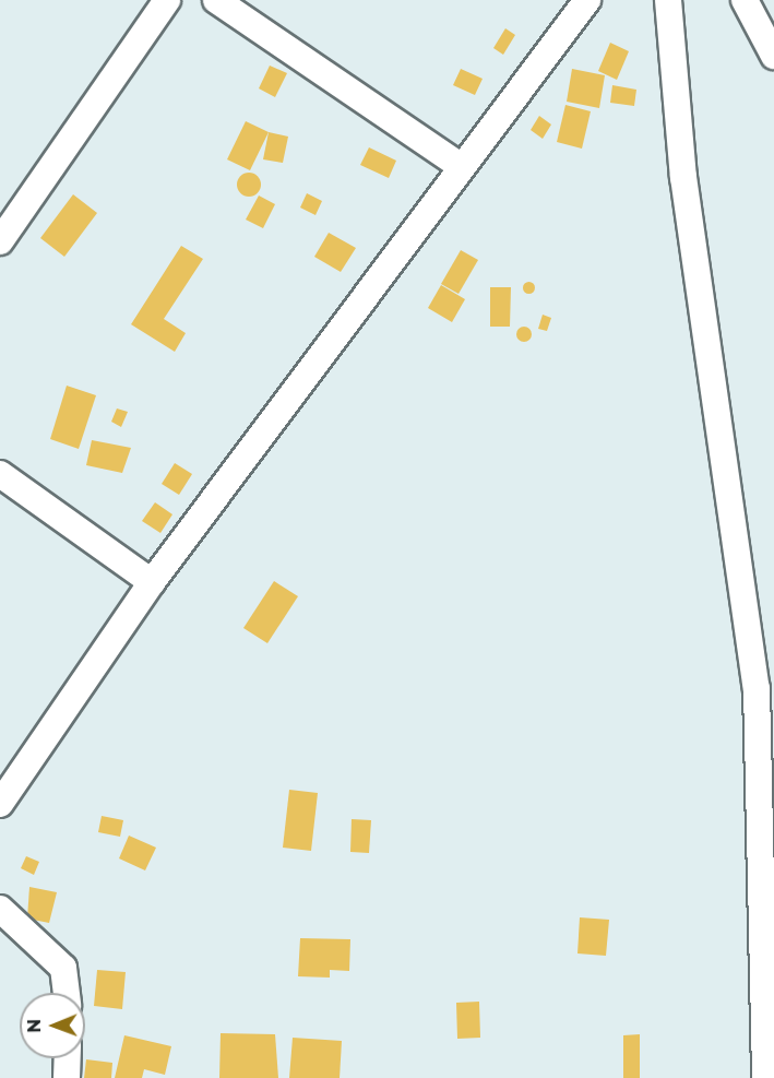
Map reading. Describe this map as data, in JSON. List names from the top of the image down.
{
  "north": "left"
}
